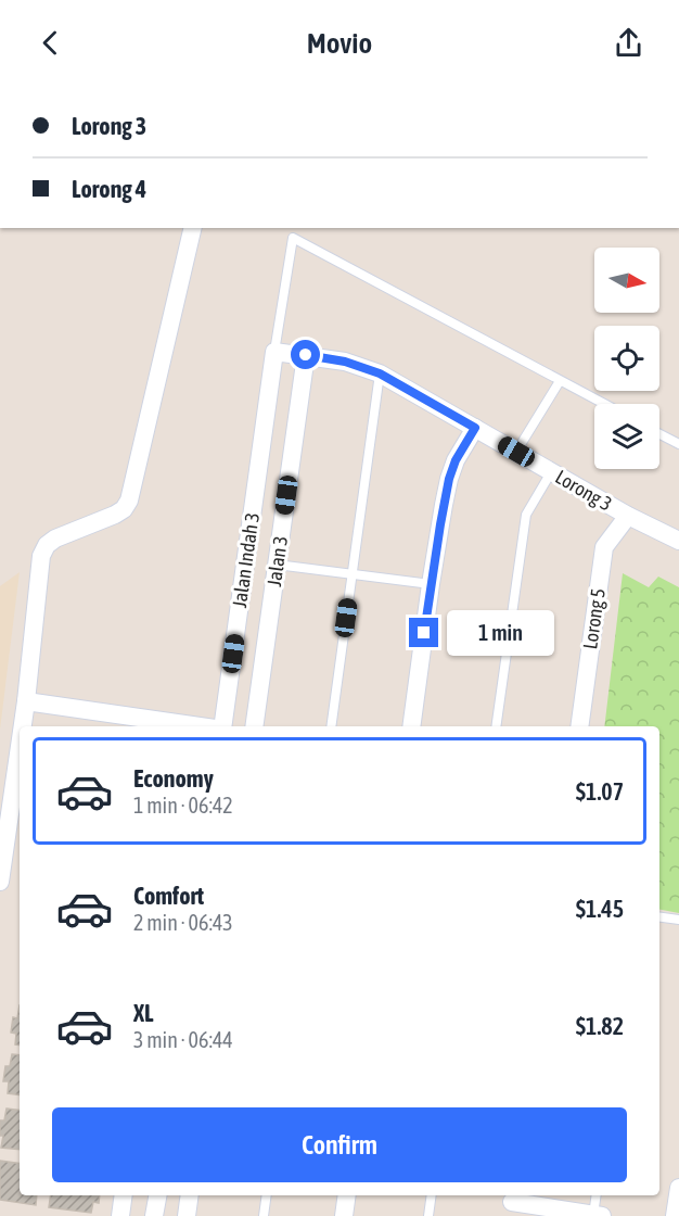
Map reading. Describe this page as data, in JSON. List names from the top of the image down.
{
  "streets": {
    "street": [
      "Lorong 3",
      "Jalan Indah 3",
      "Jalan 3",
      "Lorong 5"
    ]
  },
  "crossings": [
    ["Lorong 3", "Jalan Indah 3"],
    ["Lorong 3", "Jalan 3"],
    ["Lorong 3", "Lorong 5"]
  ],
  "north": "right",
  "page": {
    "header": "Movio",
    "banner": ["Lorong 3", "Lorong 4"],
    "bubble": "1 min",
    "list": [
      {
        "name": "Economy",
        "note": "1 min · 06:42",
        "value": "$1.07"
      },
      {
        "name": "Comfort",
        "note": "2 min · 06:43",
        "value": "$1.45"
      },
      {
        "name": "XL",
        "note": "3 min · 06:44",
        "value": "$1.82"
      }
    ],
    "buttons": "Confirm"
  }
}
